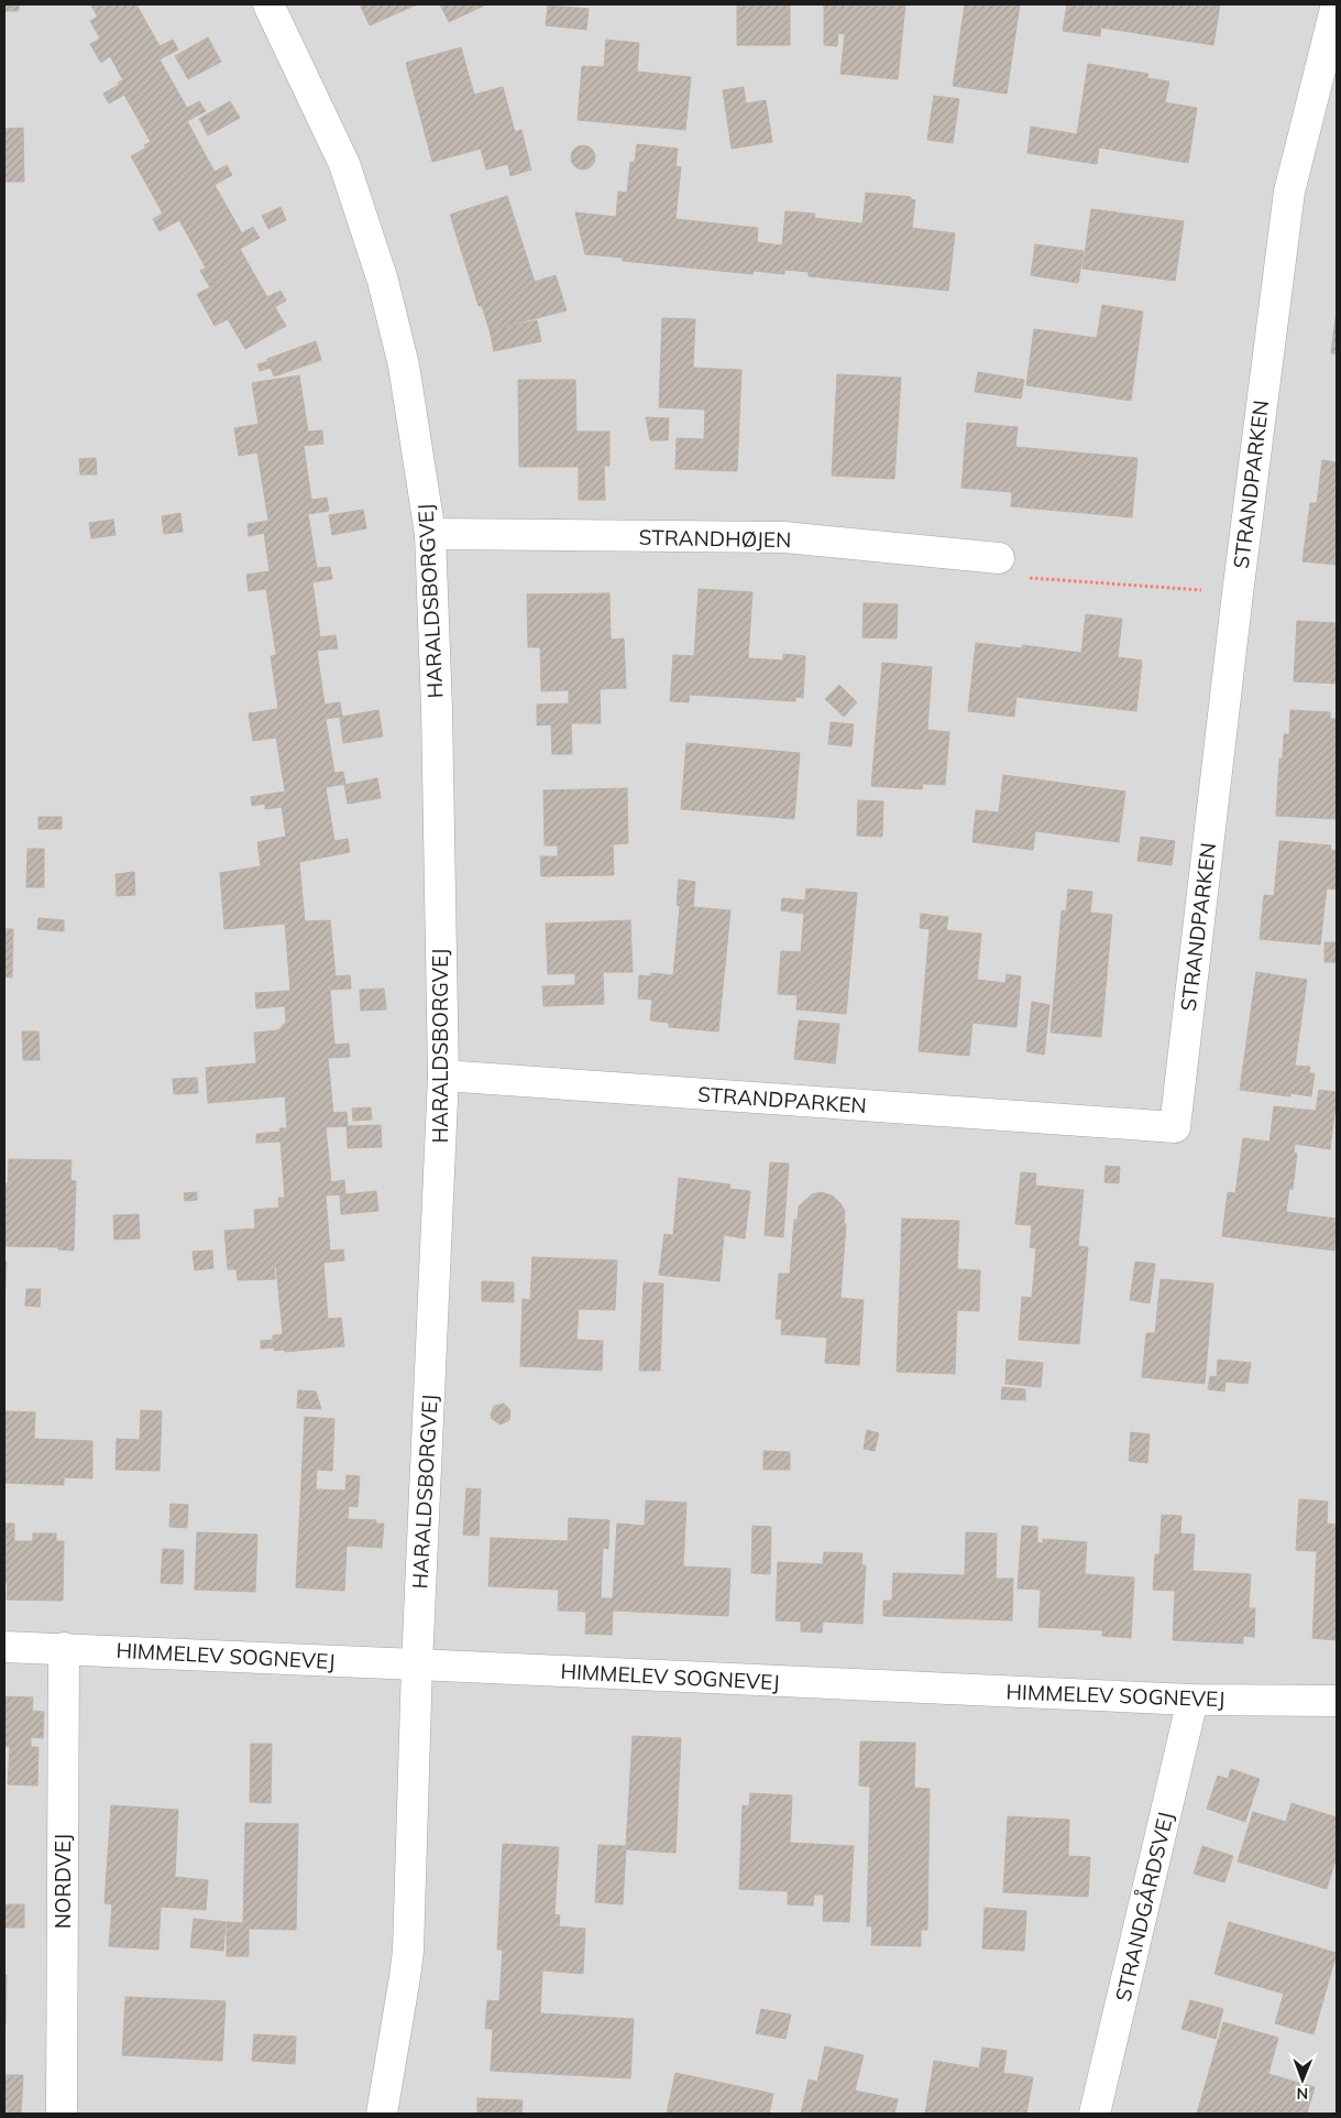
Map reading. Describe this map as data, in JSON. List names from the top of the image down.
{
  "streets": {
    "street": [
      "STRANDPARKEN",
      "STRANDHØJEN",
      "HARALDSBORGVEJ",
      "HIMMELEV SOGNEVEJ",
      "NORDVEJ",
      "STRANDGÅRDSVEJ"
    ]
  },
  "crossings": [
    ["STRANDPARKEN", "HARALDSBORGVEJ"],
    ["STRANDHØJEN", "HARALDSBORGVEJ"],
    ["HARALDSBORGVEJ", "HIMMELEV SOGNEVEJ"],
    ["HIMMELEV SOGNEVEJ", "NORDVEJ"],
    ["HIMMELEV SOGNEVEJ", "STRANDGÅRDSVEJ"]
  ],
  "north": "bottom"
}
